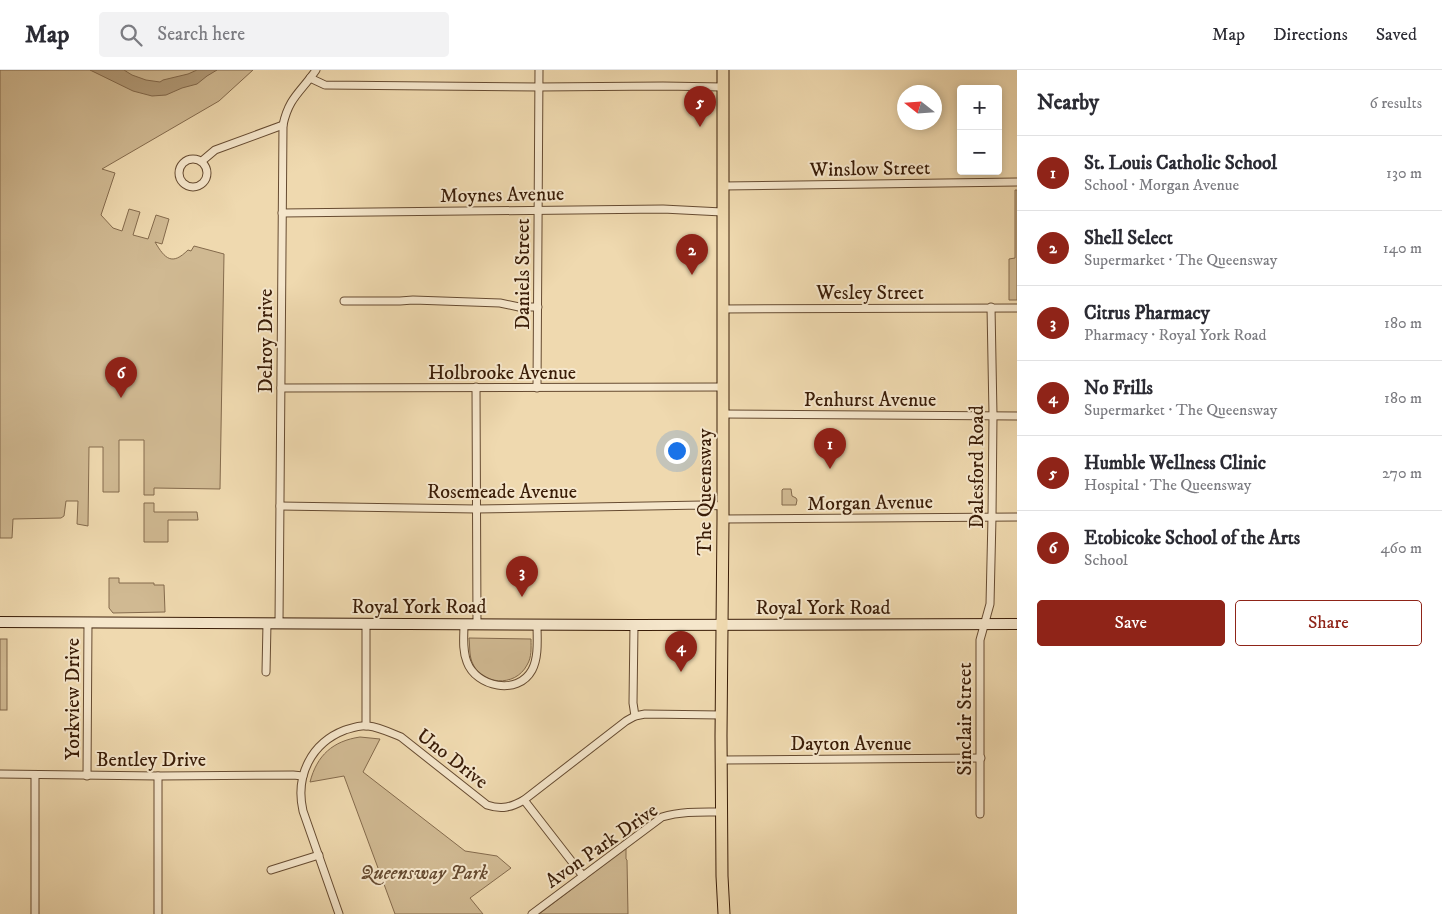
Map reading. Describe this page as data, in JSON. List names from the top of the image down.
{
  "streets": {
    "main road": ["The Queensway", "Royal York Road"],
    "street": [
      "Winslow Street",
      "Moynes Avenue",
      "Daniels Street",
      "Wesley Street",
      "Delroy Drive",
      "Holbrooke Avenue",
      "Penhurst Avenue",
      "Dalesford Road",
      "Rosemeade Avenue",
      "Morgan Avenue",
      "Yorkview Drive",
      "Sinclair Street",
      "Dayton Avenue",
      "Uno Drive",
      "Bentley Drive",
      "Avon Park Drive"
    ]
  },
  "crossings": [
    ["Winslow Street", "The Queensway"],
    ["Moynes Avenue", "Daniels Street"],
    ["Moynes Avenue", "Delroy Drive"],
    ["Moynes Avenue", "The Queensway"],
    ["Daniels Street", "Holbrooke Avenue"],
    ["Wesley Street", "Dalesford Road"],
    ["Wesley Street", "The Queensway"],
    ["Delroy Drive", "Holbrooke Avenue"],
    ["Delroy Drive", "Rosemeade Avenue"],
    ["Delroy Drive", "Royal York Road"],
    ["Holbrooke Avenue", "The Queensway"],
    ["Penhurst Avenue", "Dalesford Road"],
    ["Penhurst Avenue", "The Queensway"],
    ["Dalesford Road", "Morgan Avenue"],
    ["Dalesford Road", "Royal York Road"],
    ["Dalesford Road", "Sinclair Street"],
    ["Rosemeade Avenue", "The Queensway"],
    ["The Queensway", "Morgan Avenue"],
    ["The Queensway", "Royal York Road"],
    ["The Queensway", "Dayton Avenue"],
    ["The Queensway", "Avon Park Drive"],
    ["Royal York Road", "Yorkview Drive"],
    ["Royal York Road", "Sinclair Street"],
    ["Yorkview Drive", "Bentley Drive"],
    ["Sinclair Street", "Dayton Avenue"]
  ],
  "parks": ["Queensway Park"],
  "north": "left",
  "page": {
    "header": "Map",
    "search": "Search here",
    "nav": ["Map", "Directions", "Saved"],
    "heading": ["Nearby", "6 results"],
    "map_buttons": ["+", "−"],
    "pins": [
      "5",
      "2",
      "6",
      "1",
      "3",
      "4"
    ],
    "list": [
      {
        "mark": "1",
        "name": "St. Louis Catholic School",
        "note": "School · Morgan Avenue",
        "value": "130 m"
      },
      {
        "mark": "2",
        "name": "Shell Select",
        "note": "Supermarket · The Queensway",
        "value": "140 m"
      },
      {
        "mark": "3",
        "name": "Citrus Pharmacy",
        "note": "Pharmacy · Royal York Road",
        "value": "180 m"
      },
      {
        "mark": "4",
        "name": "No Frills",
        "note": "Supermarket · The Queensway",
        "value": "180 m"
      },
      {
        "mark": "5",
        "name": "Humble Wellness Clinic",
        "note": "Hospital · The Queensway",
        "value": "270 m"
      },
      {
        "mark": "6",
        "name": "Etobicoke School of the Arts",
        "note": "School",
        "value": "460 m"
      }
    ],
    "buttons": ["Save", "Share"]
  }
}
